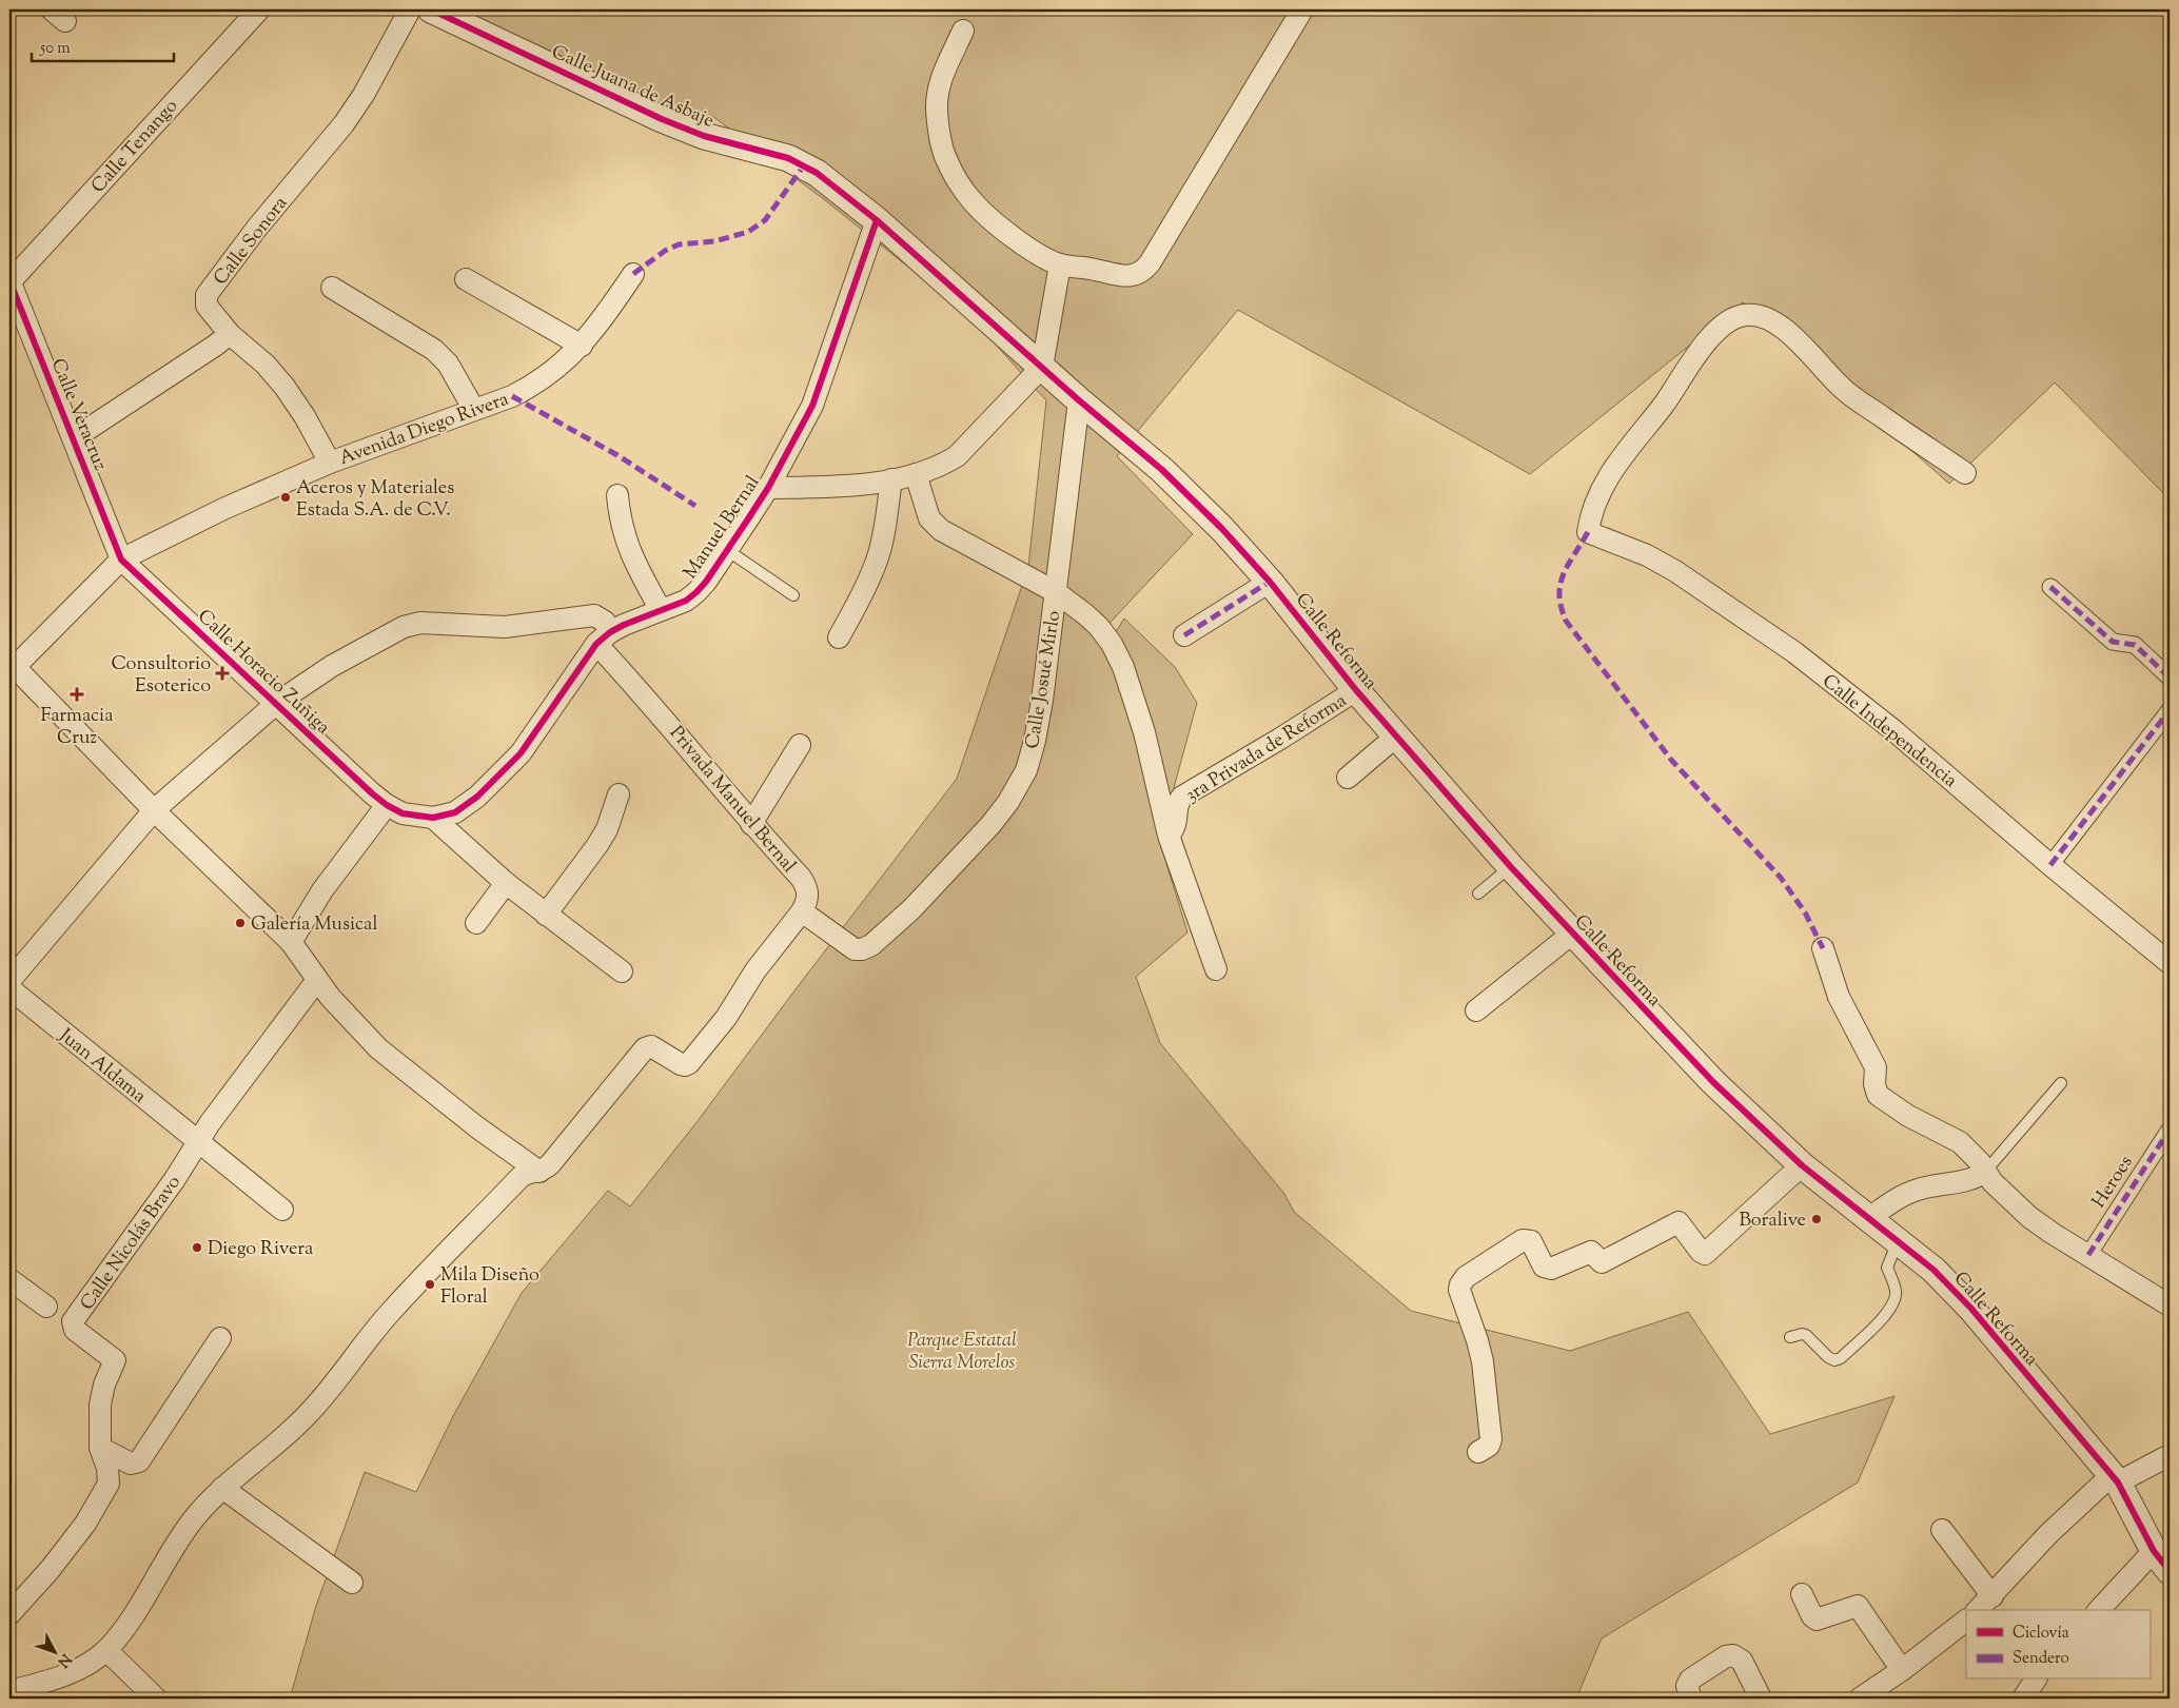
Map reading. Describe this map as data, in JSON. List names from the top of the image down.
{
  "streets": {
    "street": [
      "Calle Juana de Asbaje",
      "Calle Tenango",
      "Calle Sonora",
      "Calle Veracruz",
      "Avenida Diego Rivera",
      "Manuel Bernal",
      "Calle Reforma",
      "Calle Horacio Zuñiga",
      "Calle Josué Mirlo",
      "Calle Independencia",
      "3ra Privada de Reforma",
      "Privada Manuel Bernal",
      "Juan Aldama",
      "Heroes",
      "Calle Nicolás Bravo"
    ]
  },
  "crossings": [
    ["Calle Juana de Asbaje", "Manuel Bernal"],
    ["Calle Juana de Asbaje", "Calle Reforma"],
    ["Calle Tenango", "Calle Veracruz"],
    ["Calle Sonora", "Avenida Diego Rivera"],
    ["Calle Veracruz", "Avenida Diego Rivera"],
    ["Calle Veracruz", "Calle Horacio Zuñiga"],
    ["Avenida Diego Rivera", "Calle Horacio Zuñiga"],
    ["Manuel Bernal", "Privada Manuel Bernal"],
    ["Calle Reforma", "Calle Josué Mirlo"],
    ["Calle Reforma", "3ra Privada de Reforma"],
    ["Calle Horacio Zuñiga", "Privada Manuel Bernal"],
    ["Calle Josué Mirlo", "Privada Manuel Bernal"],
    ["Juan Aldama", "Calle Nicolás Bravo"]
  ],
  "parks": ["Parque Estatal Sierra Morelos"],
  "places": {
    "other": [
      "Aceros y Materiales Estada S.A. de C.V.",
      "Galería Musical",
      "Boralive",
      "Diego Rivera",
      "Mila Diseño Floral"
    ],
    "health": ["Consultorio Esoterico", "Farmacia Cruz"]
  },
  "legend": ["Ciclovía", "Sendero"],
  "scale_bar": "50 m",
  "north": "bottom right"
}
